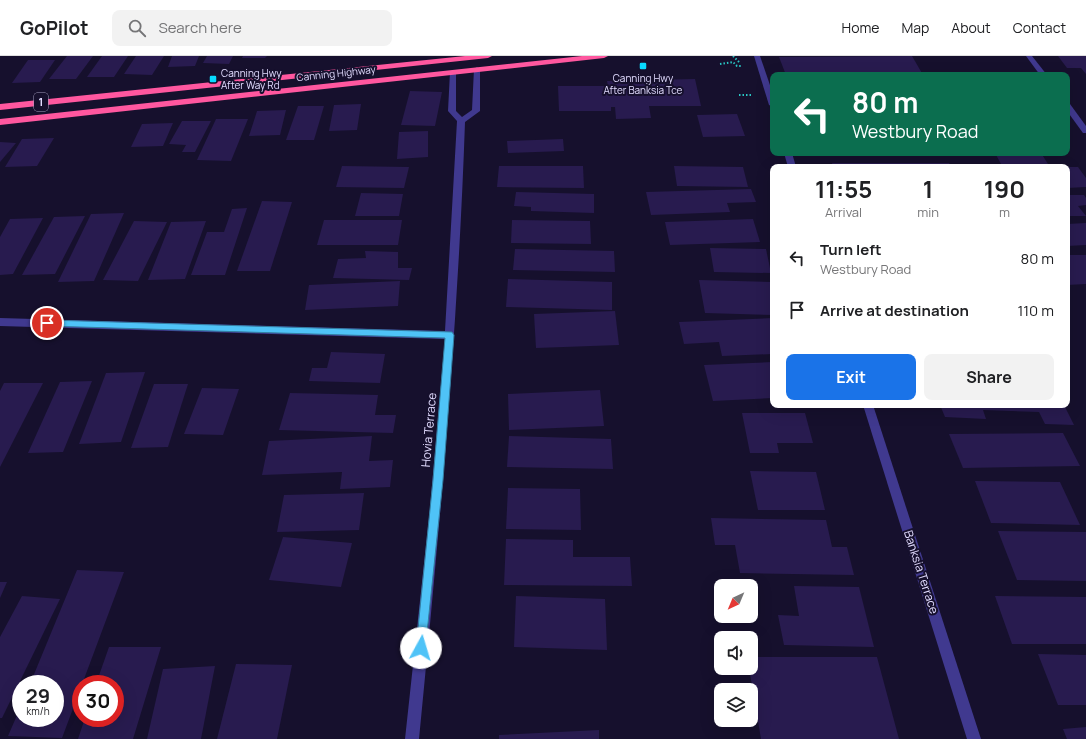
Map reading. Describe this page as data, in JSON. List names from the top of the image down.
{
  "streets": {
    "highway": ["Canning Highway", "1"],
    "street": ["Hovia Terrace", "Banksia Terrace"]
  },
  "places": {
    "transit": ["Canning Hwy After Banksia Tce", "Canning Hwy After Way Rd"]
  },
  "north": "bottom left",
  "page": {
    "header": "GoPilot",
    "search": "Search here",
    "nav": [
      "Home",
      "Map",
      "About",
      "Contact"
    ],
    "turn": ["80 m", "Westbury Road"],
    "eta": [
      "11:55",
      "Arrival",
      "1",
      "min",
      "190",
      "m"
    ],
    "list": [
      {
        "name": "Turn left",
        "note": "Westbury Road",
        "value": "80 m"
      },
      {
        "name": "Arrive at destination",
        "value": "110 m"
      }
    ],
    "buttons": ["Exit", "Share"],
    "speed": "29 km/h",
    "limit": "30"
  }
}
